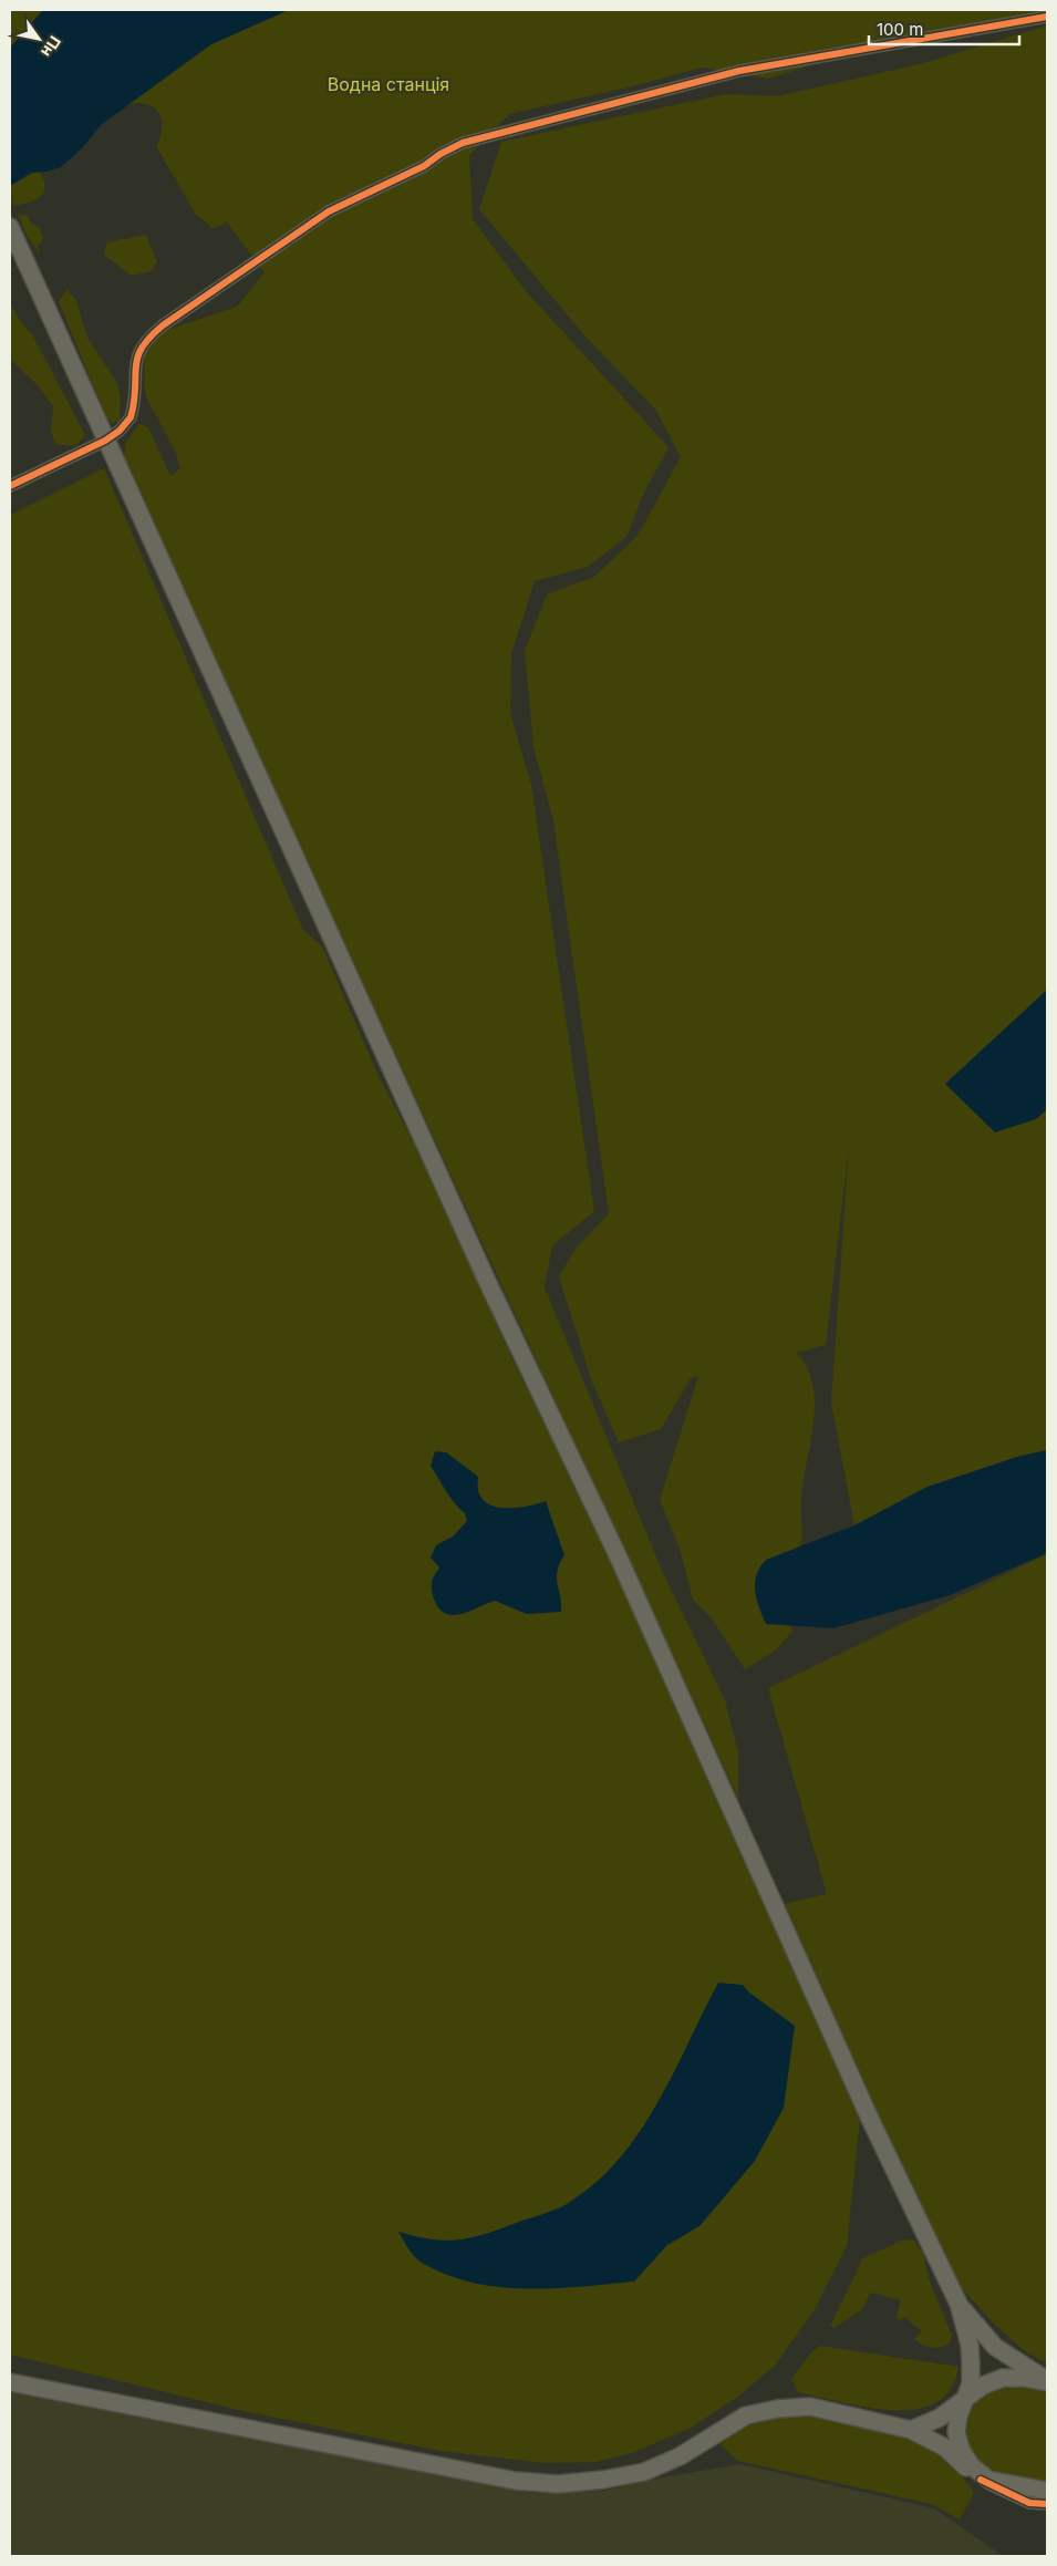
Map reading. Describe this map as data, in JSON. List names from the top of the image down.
{
  "parks": ["Водна станція"],
  "scale_bar": "100 m",
  "north": "bottom right"
}
